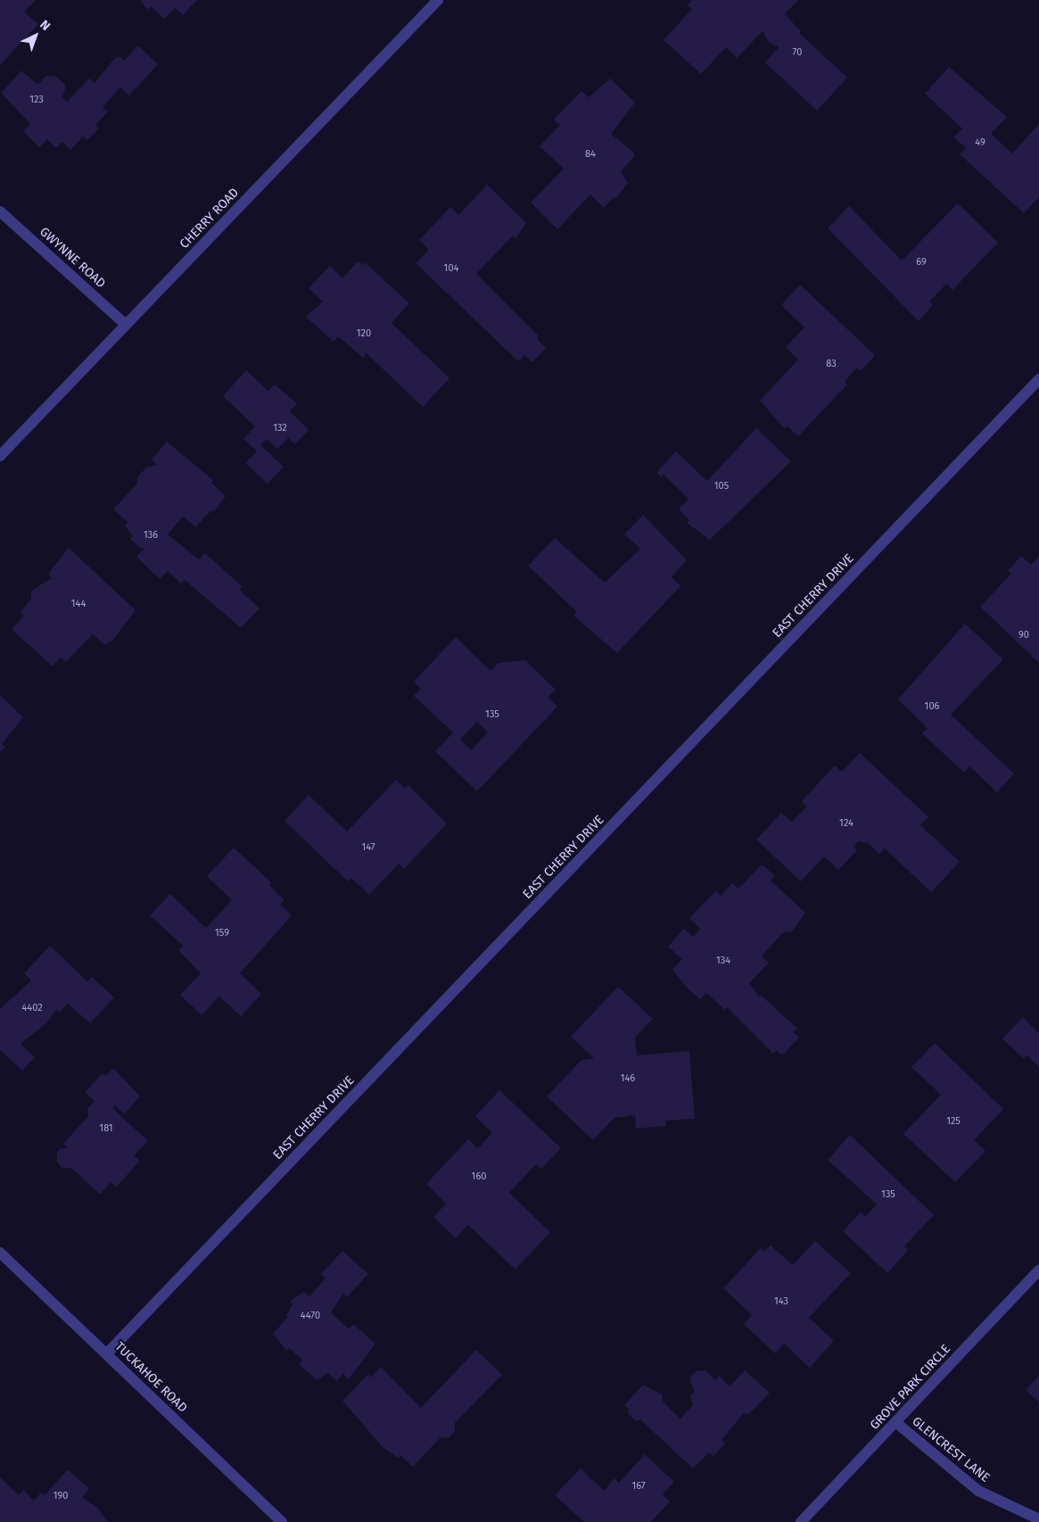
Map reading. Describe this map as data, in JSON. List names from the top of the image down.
{
  "streets": {
    "street": [
      "CHERRY ROAD",
      "GWYNNE ROAD",
      "EAST CHERRY DRIVE",
      "TUCKAHOE ROAD",
      "GROVE PARK CIRCLE",
      "GLENCREST LANE"
    ]
  },
  "crossings": [
    ["CHERRY ROAD", "GWYNNE ROAD"],
    ["EAST CHERRY DRIVE", "TUCKAHOE ROAD"],
    ["GROVE PARK CIRCLE", "GLENCREST LANE"]
  ],
  "house_numbers": [
    "70",
    "123",
    "49",
    "84",
    "69",
    "104",
    "120",
    "83",
    "132",
    "105",
    "136",
    "144",
    "90",
    "106",
    "135",
    "124",
    "147",
    "159",
    "134",
    "4402",
    "146",
    "125",
    "181",
    "160",
    "135",
    "143",
    "4470",
    "167",
    "190"
  ],
  "north": "top right"
}
